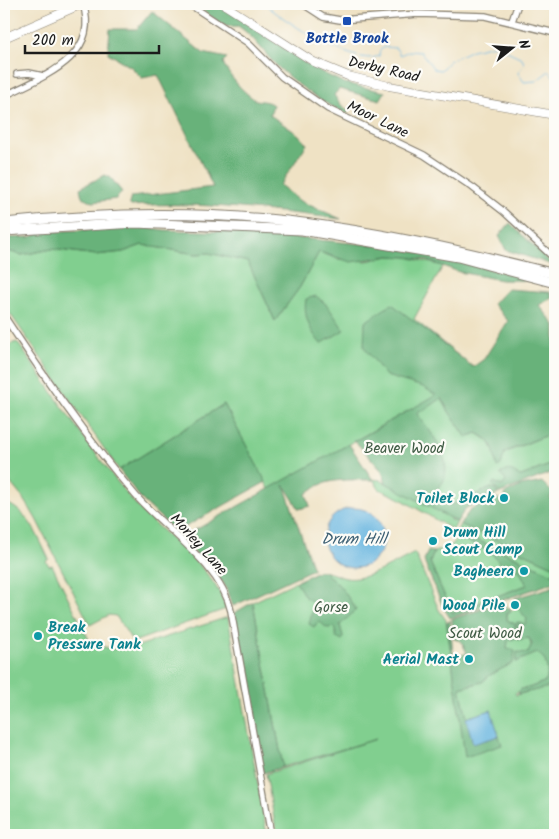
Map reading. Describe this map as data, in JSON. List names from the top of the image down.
{
  "streets": {
    "main road": ["Derby Road"],
    "street": ["Moor Lane", "Morley Lane"]
  },
  "water": ["Drum Hill"],
  "parks": ["Beaver Wood", "Gorse", "Scout Wood"],
  "places": {
    "transit": ["Bottle Brook"],
    "other": [
      "Toilet Block",
      "Drum Hill Scout Camp",
      "Bagheera",
      "Wood Pile",
      "Break Pressure Tank",
      "Aerial Mast"
    ]
  },
  "scale_bar": "200 m",
  "north": "right"
}
